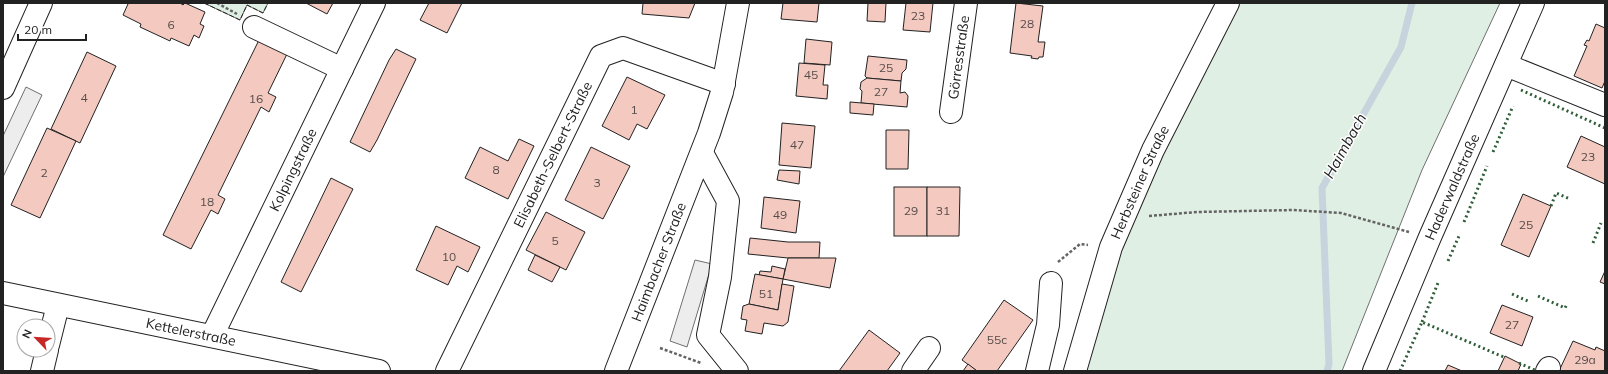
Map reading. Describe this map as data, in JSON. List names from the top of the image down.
{
  "streets": {
    "street": [
      "Görresstraße",
      "Elisabeth-Selbert-Straße",
      "Kolpingstraße",
      "Herbsteiner Straße",
      "Haderwaldstraße",
      "Haimbacher Straße",
      "Kettelerstraße"
    ]
  },
  "crossings": [
    ["Elisabeth-Selbert-Straße", "Haimbacher Straße"],
    ["Kolpingstraße", "Kettelerstraße"]
  ],
  "water": ["Haimbach"],
  "house_numbers": [
    "23",
    "28",
    "6",
    "25",
    "45",
    "27",
    "4",
    "16",
    "1",
    "47",
    "23",
    "8",
    "2",
    "3",
    "18",
    "29",
    "31",
    "49",
    "25",
    "5",
    "10",
    "51",
    "27",
    "55c",
    "29a"
  ],
  "scale_bar": "20 m",
  "north": "top left"
}
